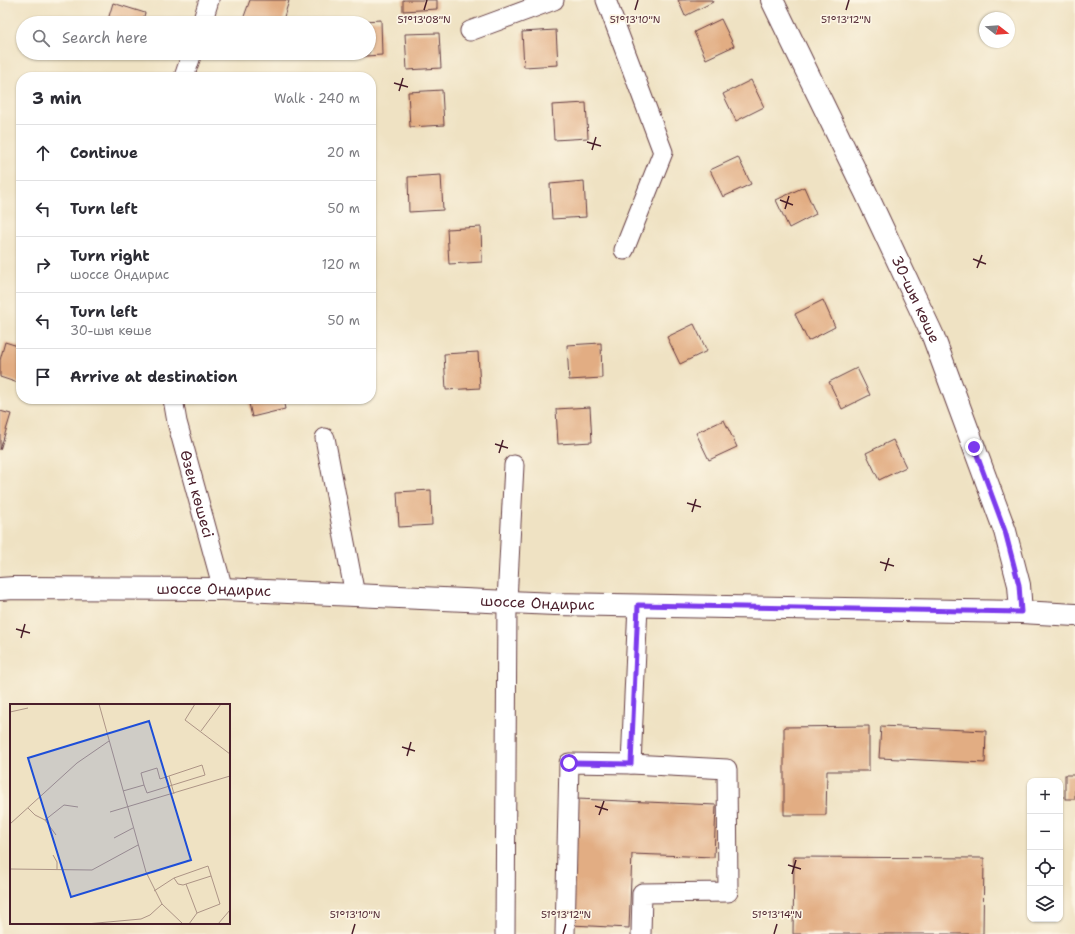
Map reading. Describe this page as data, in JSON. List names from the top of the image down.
{
  "streets": {
    "main road": ["30-шы көше", "шоссе Ондирис"],
    "street": ["Өзен көшесі"]
  },
  "crossings": [
    ["30-шы көше", "шоссе Ондирис"],
    ["Өзен көшесі", "шоссе Ондирис"]
  ],
  "north": "right",
  "page": {
    "search": "Search here",
    "heading": ["3 min", "Walk · 240 m"],
    "list": [
      ["Continue", "20 m"],
      ["Turn left", "50 m"],
      ["Turn right", "шоссе Ондирис", "120 m"],
      ["Turn left", "30-шы көше", "50 m"],
      "Arrive at destination"
    ],
    "map_buttons": ["+", "−"]
  },
  "coordinates": [
    "51°13'08\"N",
    "51°13'10\"N",
    "51°13'12\"N",
    "51°13'14\"N"
  ]
}
